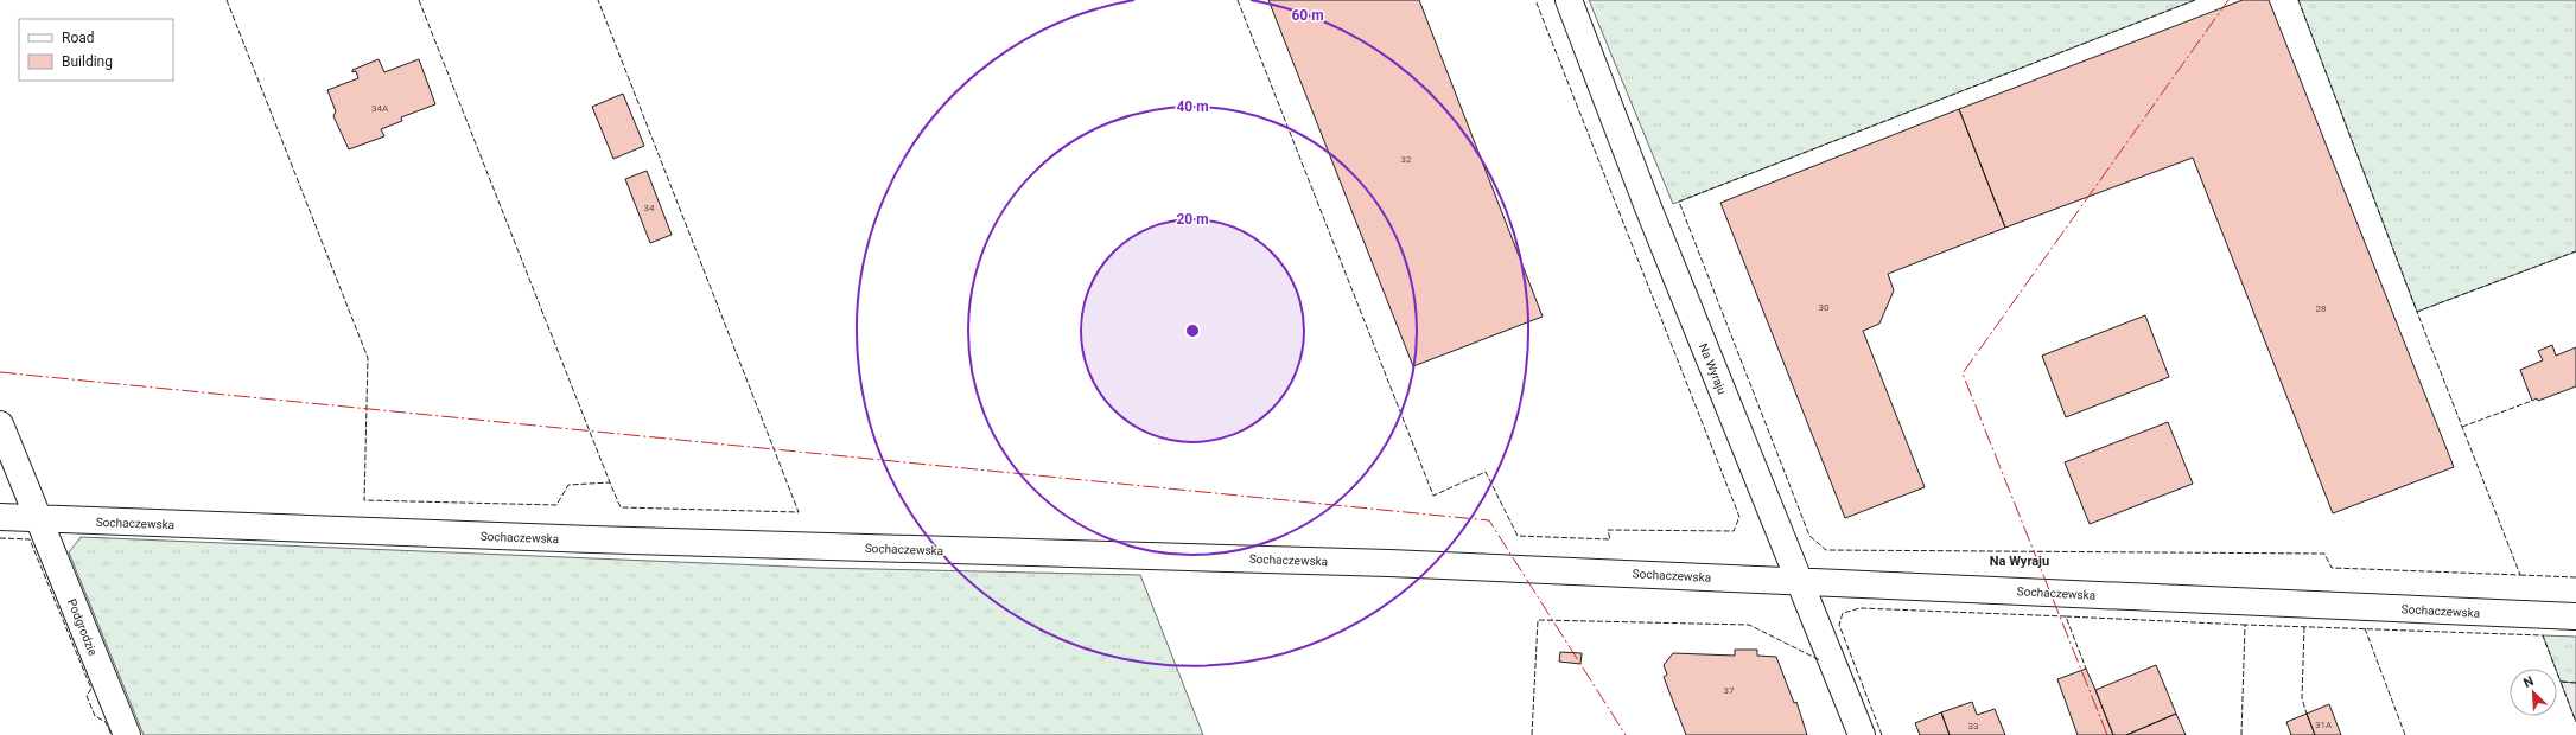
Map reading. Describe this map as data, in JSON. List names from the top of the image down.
{
  "streets": {
    "street": ["Na Wyraju", "Sochaczewska", "Podgrodzie"]
  },
  "crossings": [
    ["Na Wyraju", "Sochaczewska"],
    ["Sochaczewska", "Podgrodzie"]
  ],
  "districts": ["Na Wyraju"],
  "house_numbers": [
    "34A",
    "32",
    "34",
    "30",
    "28",
    "37",
    "31A",
    "33"
  ],
  "legend": ["Road", "Building"],
  "north": "top left",
  "rings": ["60 m", "40 m", "20 m"]
}
